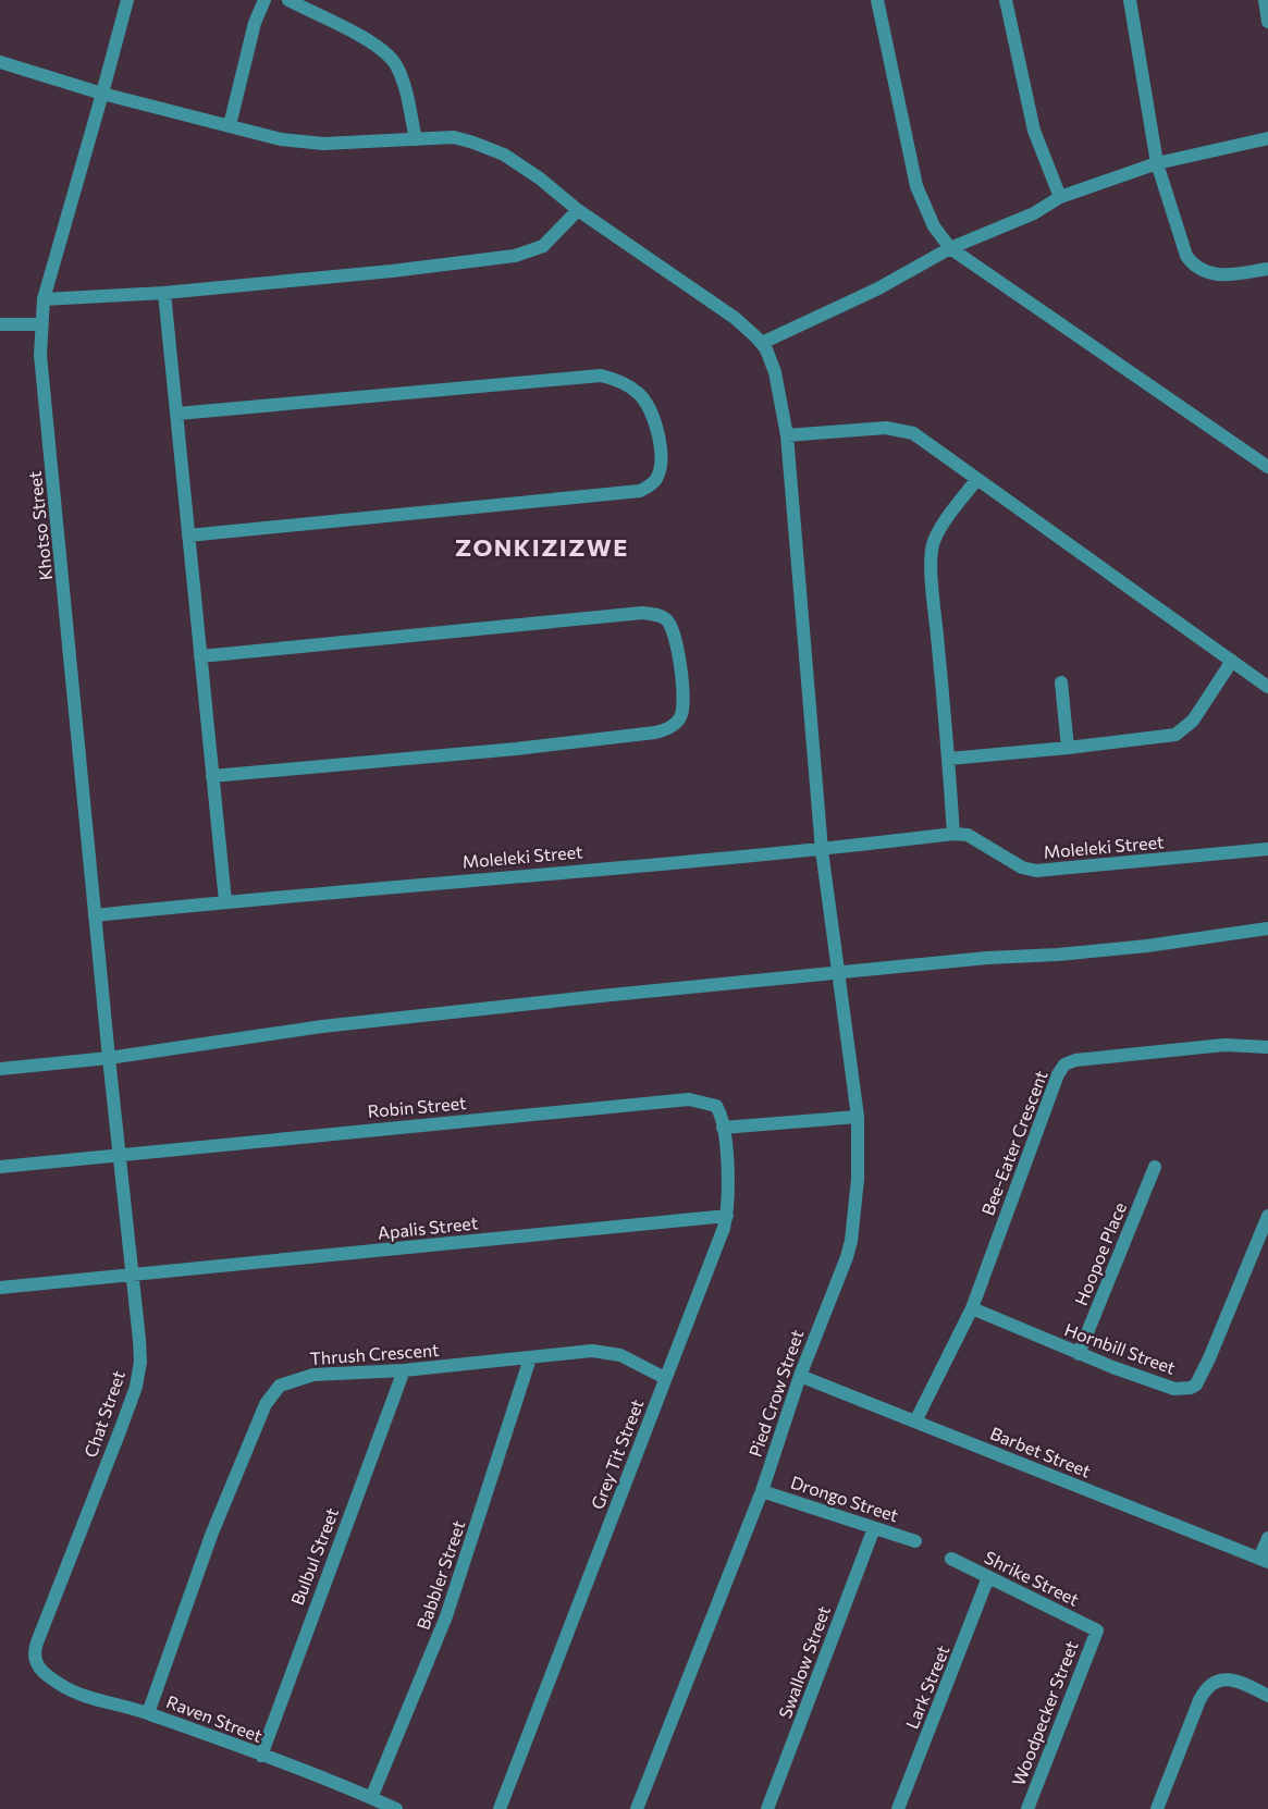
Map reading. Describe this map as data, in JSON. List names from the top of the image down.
{
  "streets": {
    "street": [
      "Khotso Street",
      "Moleleki Street",
      "Robin Street",
      "Bee-Eater Crescent",
      "Apalis Street",
      "Hoopoe Place",
      "Hornbill Street",
      "Thrush Crescent",
      "Pied Crow Street",
      "Chat Street",
      "Barbet Street",
      "Grey Tit Street",
      "Drongo Street",
      "Bulbul Street",
      "Babbler Street",
      "Shrike Street",
      "Swallow Street",
      "Lark Street",
      "Woodpecker Street",
      "Raven Street"
    ]
  },
  "crossings": [
    ["Khotso Street", "Moleleki Street"],
    ["Khotso Street", "Chat Street"],
    ["Moleleki Street", "Pied Crow Street"],
    ["Robin Street", "Chat Street"],
    ["Robin Street", "Grey Tit Street"],
    ["Bee-Eater Crescent", "Hornbill Street"],
    ["Bee-Eater Crescent", "Barbet Street"],
    ["Apalis Street", "Chat Street"],
    ["Apalis Street", "Grey Tit Street"],
    ["Hoopoe Place", "Hornbill Street"],
    ["Thrush Crescent", "Grey Tit Street"],
    ["Thrush Crescent", "Bulbul Street"],
    ["Thrush Crescent", "Babbler Street"],
    ["Thrush Crescent", "Raven Street"],
    ["Pied Crow Street", "Barbet Street"],
    ["Pied Crow Street", "Drongo Street"],
    ["Chat Street", "Raven Street"],
    ["Drongo Street", "Swallow Street"],
    ["Bulbul Street", "Raven Street"],
    ["Babbler Street", "Raven Street"],
    ["Shrike Street", "Lark Street"],
    ["Shrike Street", "Woodpecker Street"]
  ],
  "districts": ["ZONKIZIZWE"]
}
